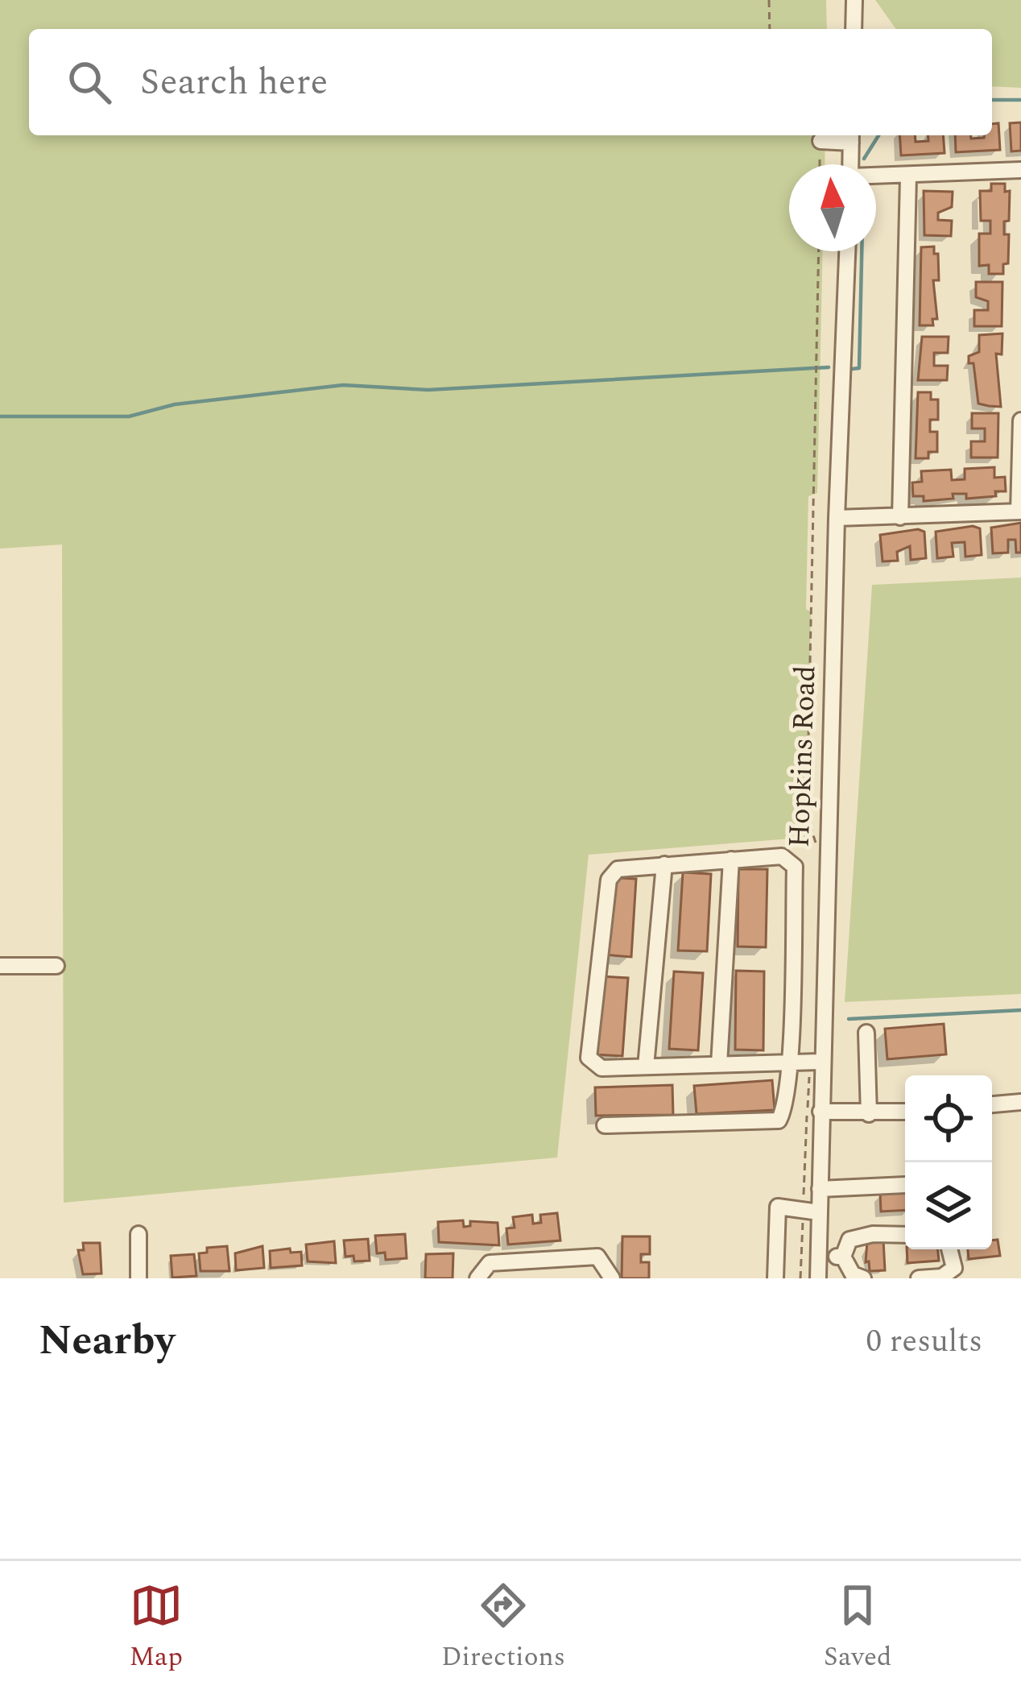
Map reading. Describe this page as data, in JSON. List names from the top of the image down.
{
  "streets": {
    "street": ["Hopkins Road"]
  },
  "north": "top",
  "page": {
    "search": "Search here",
    "heading": ["Nearby", "0 results"],
    "nav": ["Map", "Directions", "Saved"]
  }
}
